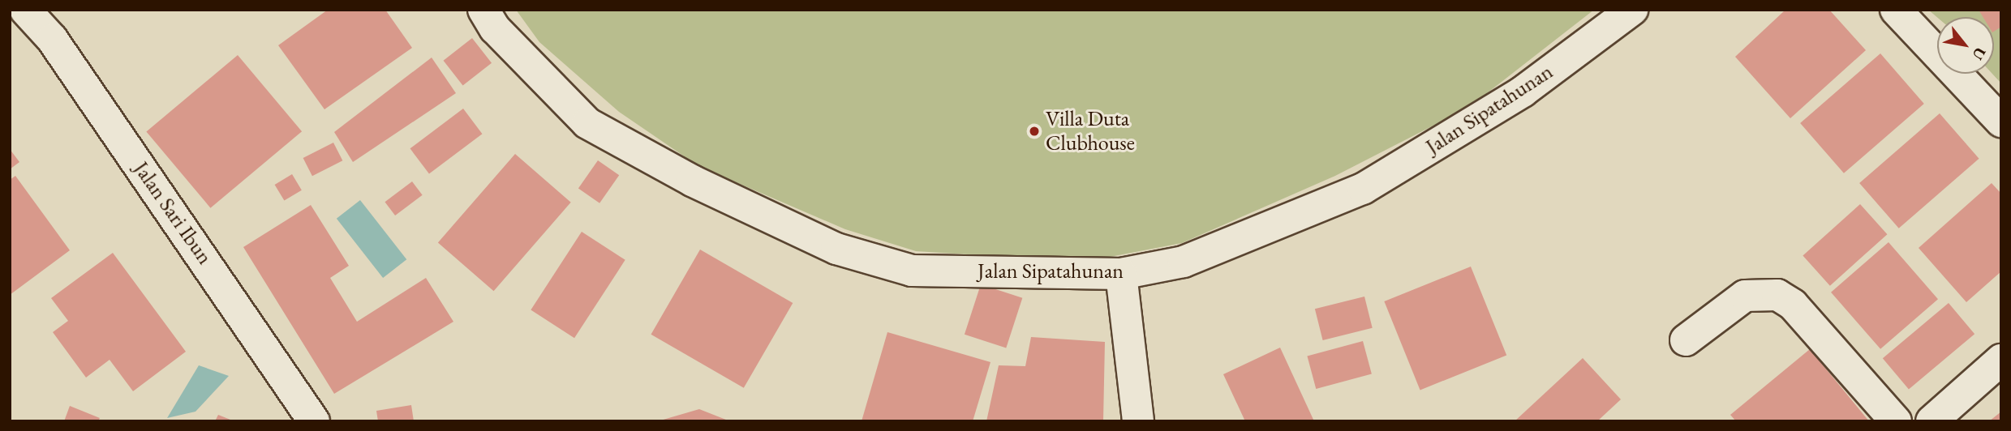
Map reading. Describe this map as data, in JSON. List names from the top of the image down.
{
  "streets": {
    "street": ["Jalan Sipatahunan", "Jalan Sari Ibun"]
  },
  "places": ["Villa Duta Clubhouse"],
  "north": "bottom right"
}
